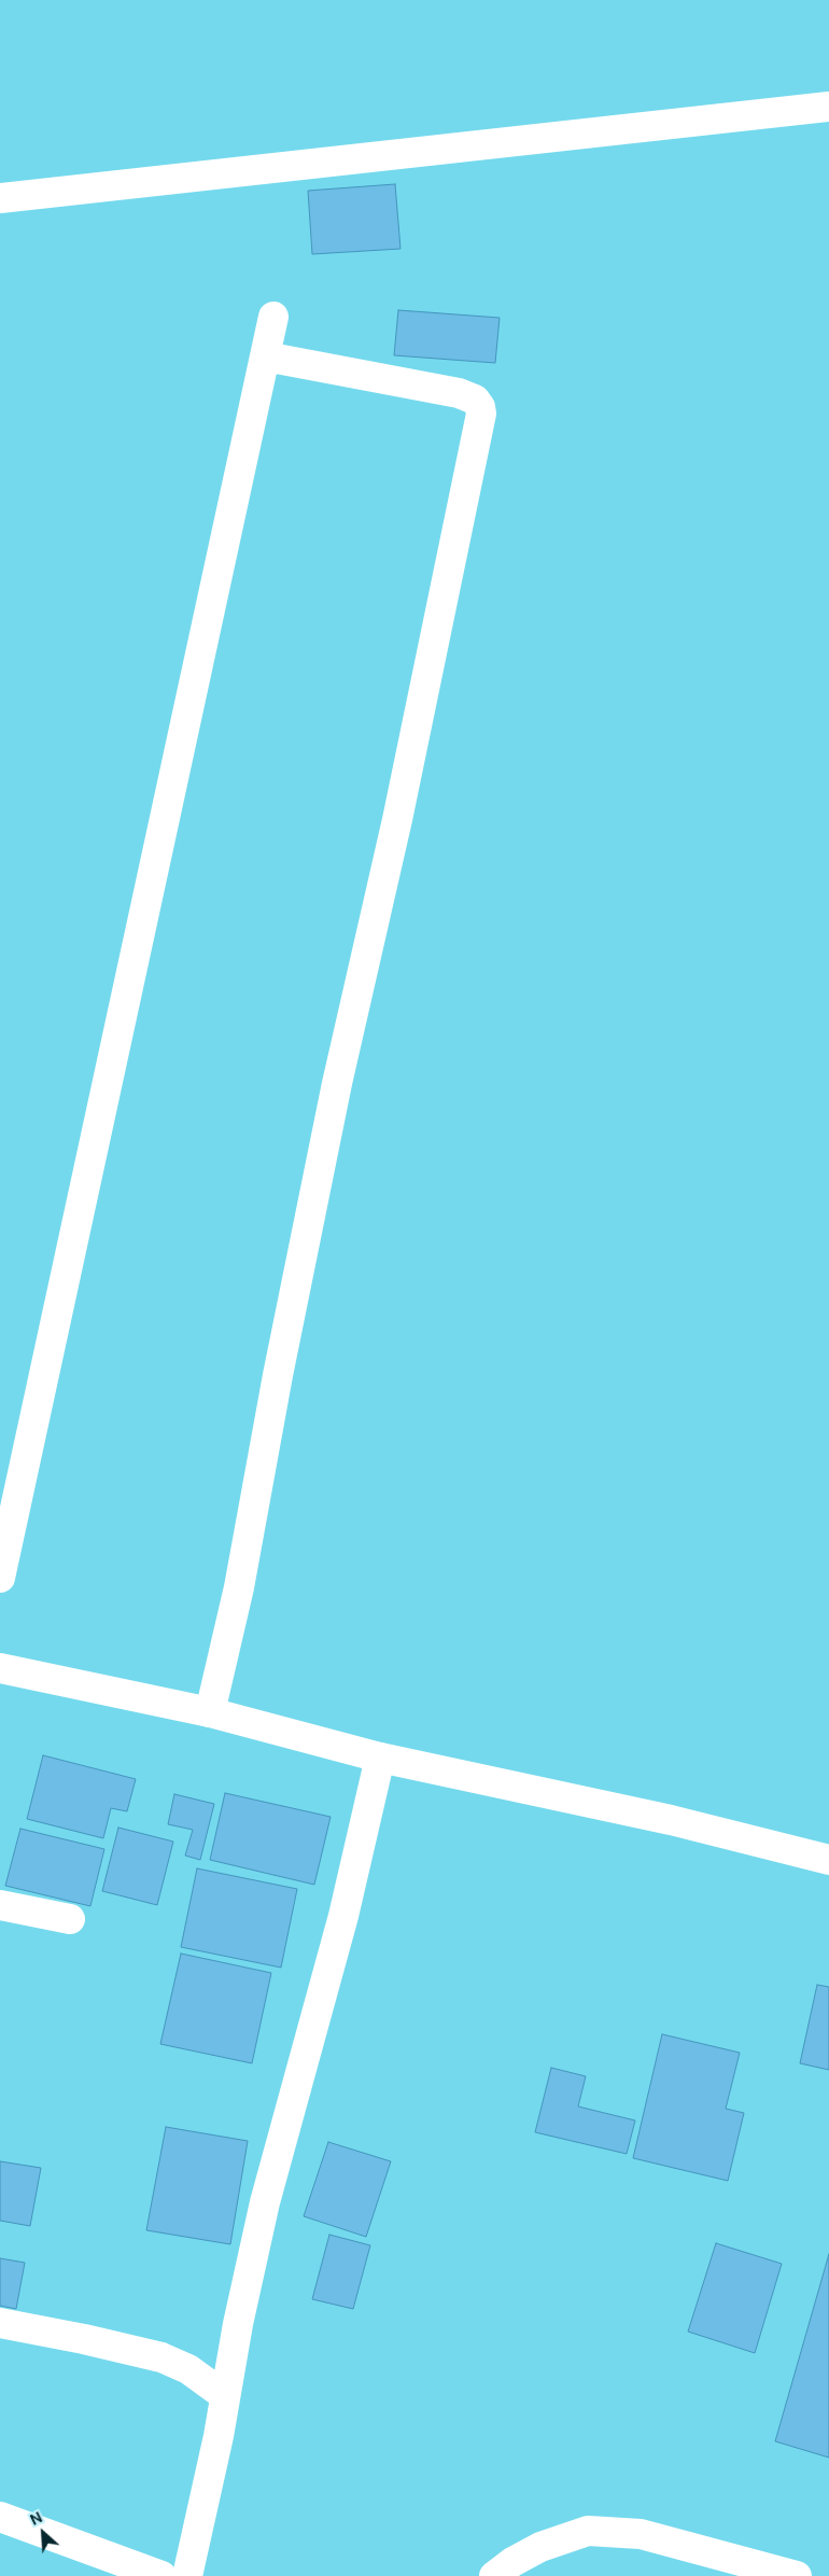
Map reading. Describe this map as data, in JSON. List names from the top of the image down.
{
  "north": "top left"
}
